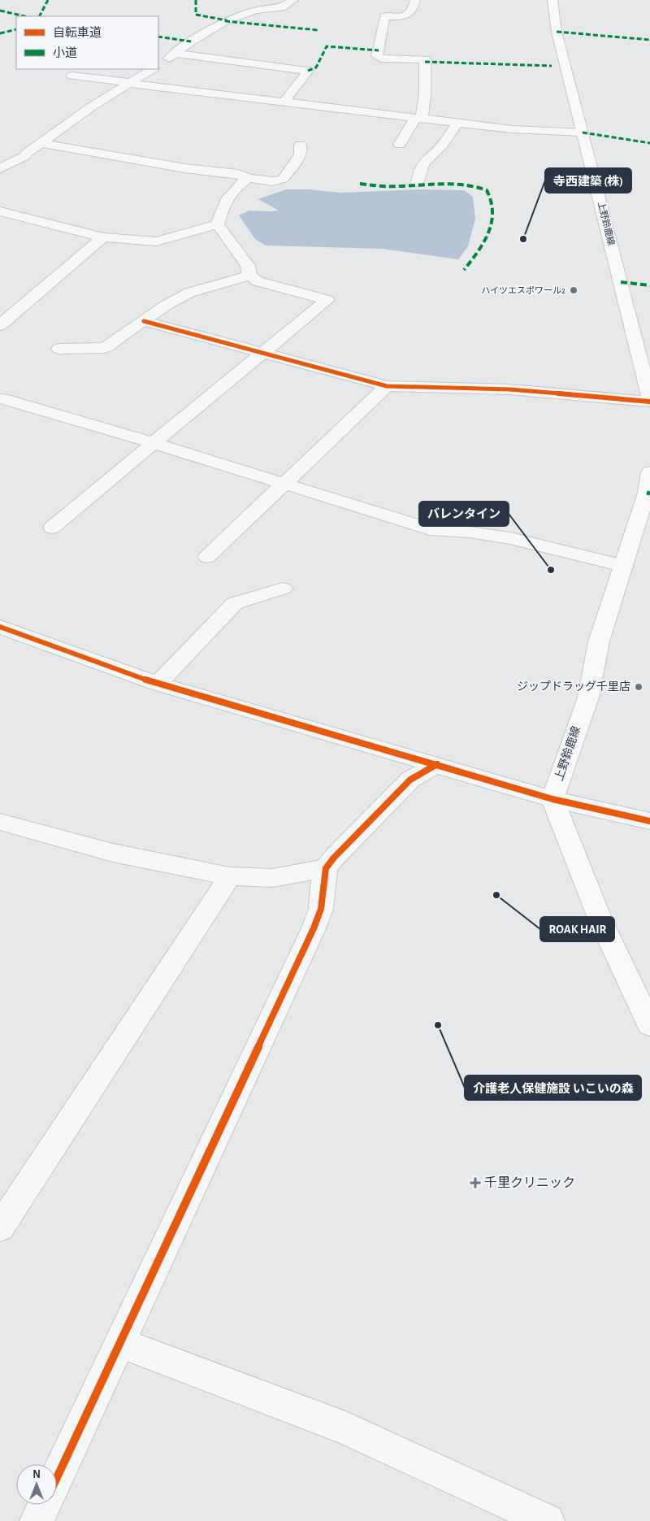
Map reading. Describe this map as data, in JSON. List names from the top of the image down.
{
  "streets": {
    "main road": ["上野鈴鹿線"]
  },
  "places": {
    "other": [
      "寺西建築 (株)",
      "ハイツエスポワール2",
      "バレンタイン",
      "ジップドラッグ千里店",
      "ROAK HAIR",
      "介護老人保健施設 いこいの森"
    ],
    "health": ["千里クリニック"]
  },
  "legend": ["自転車道", "小道"],
  "north": "top"
}
